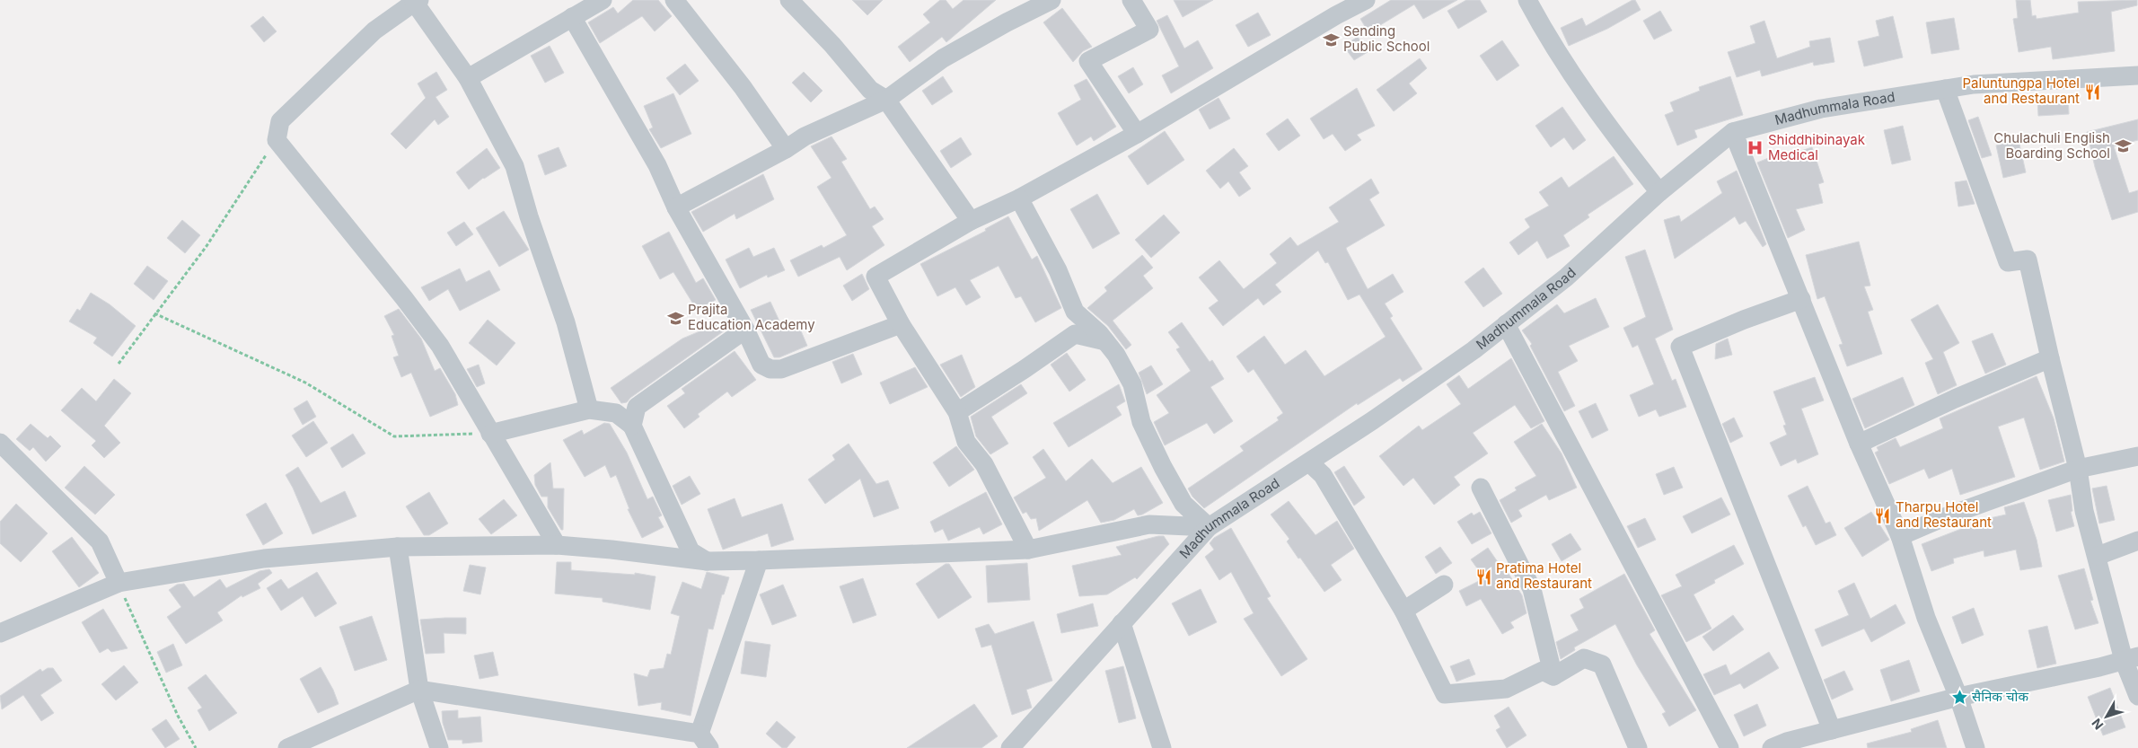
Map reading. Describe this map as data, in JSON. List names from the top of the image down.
{
  "streets": {
    "street": ["Madhummala Road"]
  },
  "places": {
    "school or university": ["Sending Public School", "Chulachuli English Boarding School", "Prajita Education Academy"],
    "restaurant": ["Paluntungpa Hotel and Restaurant", "Tharpu Hotel and Restaurant", "Pratima Hotel and Restaurant"],
    "hospital": ["Shiddhibinayak Medical"],
    "place": ["सैनिक चोक"]
  },
  "north": "bottom left"
}
